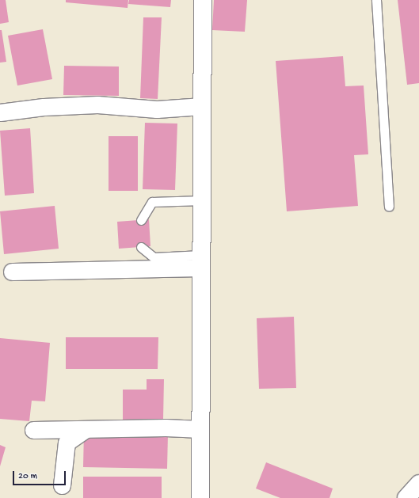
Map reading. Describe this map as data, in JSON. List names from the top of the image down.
{
  "scale_bar": "20 m"
}
